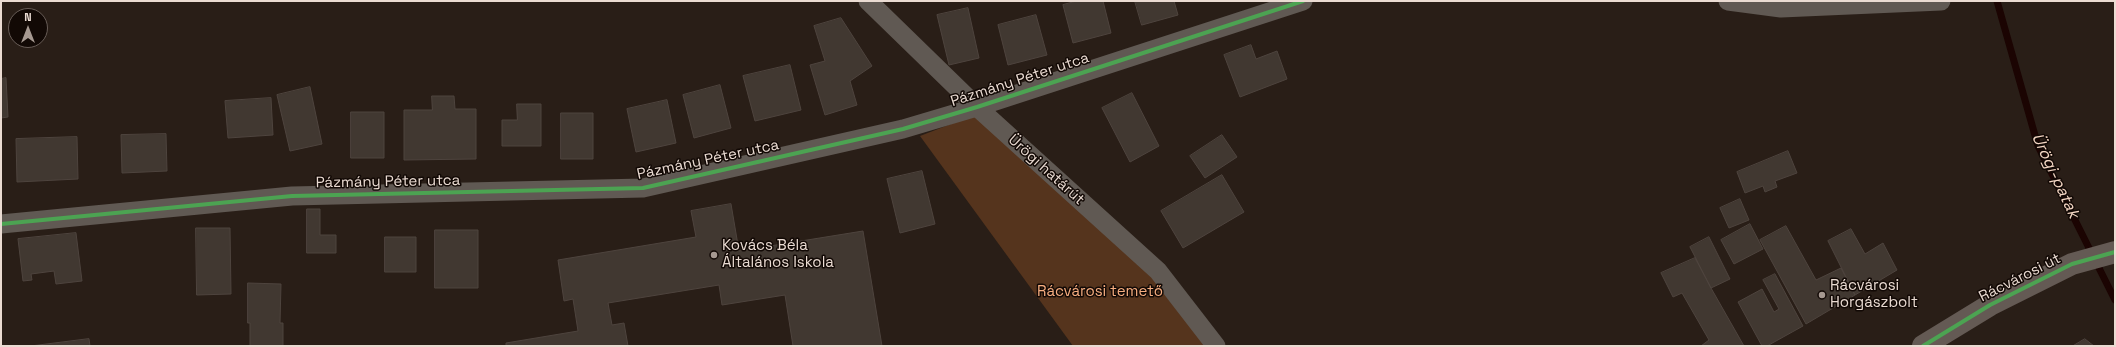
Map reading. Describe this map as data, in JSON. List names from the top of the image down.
{
  "streets": {
    "street": ["Pázmány Péter utca", "Ürögi határút", "Rácvárosi út"]
  },
  "crossings": [
    ["Pázmány Péter utca", "Ürögi határút"]
  ],
  "water": ["Ürögi-patak"],
  "parks": ["Rácvárosi temető"],
  "places": ["Kovács Béla Általános Iskola", "Rácvárosi Horgászbolt"],
  "north": "top"
}
